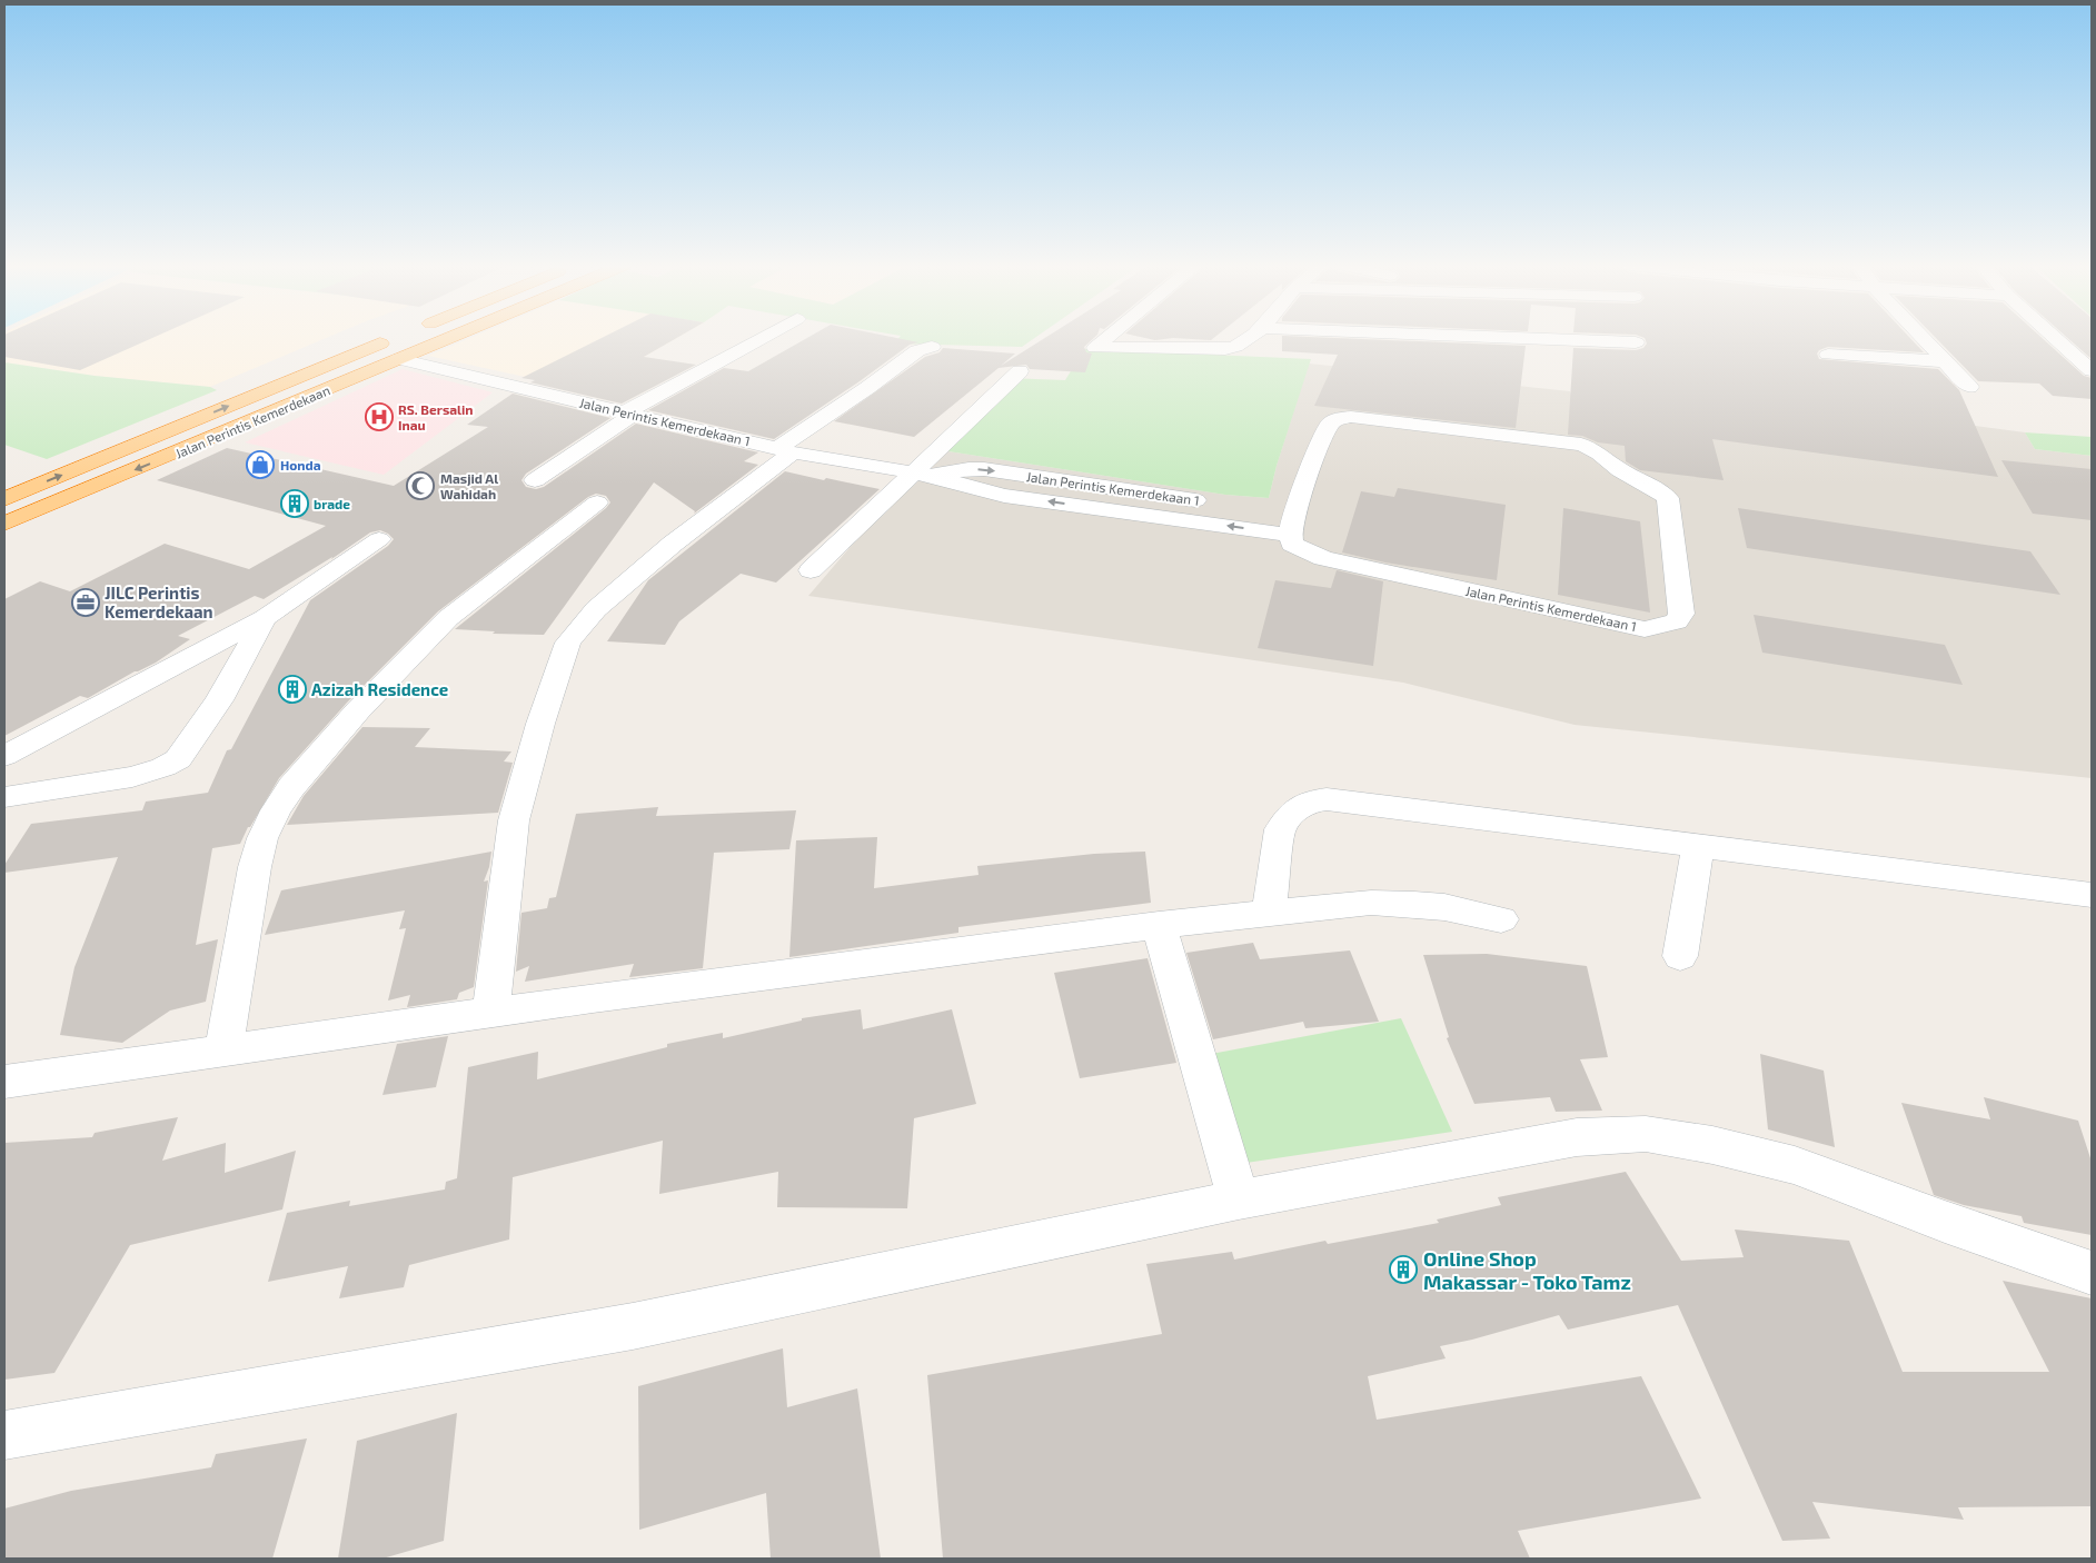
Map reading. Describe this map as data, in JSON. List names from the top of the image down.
{
  "streets": {
    "highway": ["Jalan Perintis Kemerdekaan"],
    "street": ["Jalan Perintis Kemerdekaan 1"]
  },
  "crossings": [
    ["Jalan Perintis Kemerdekaan", "Jalan Perintis Kemerdekaan 1"]
  ],
  "places": {
    "hospital": ["RS. Bersalin Inau"],
    "shop": ["Honda"],
    "mosque": ["Masjid Al Wahidah"],
    "building": ["brade", "Azizah Residence", "Online Shop Makassar - Toko Tamz"],
    "office": ["JILC Perintis Kemerdekaan"]
  }
}
